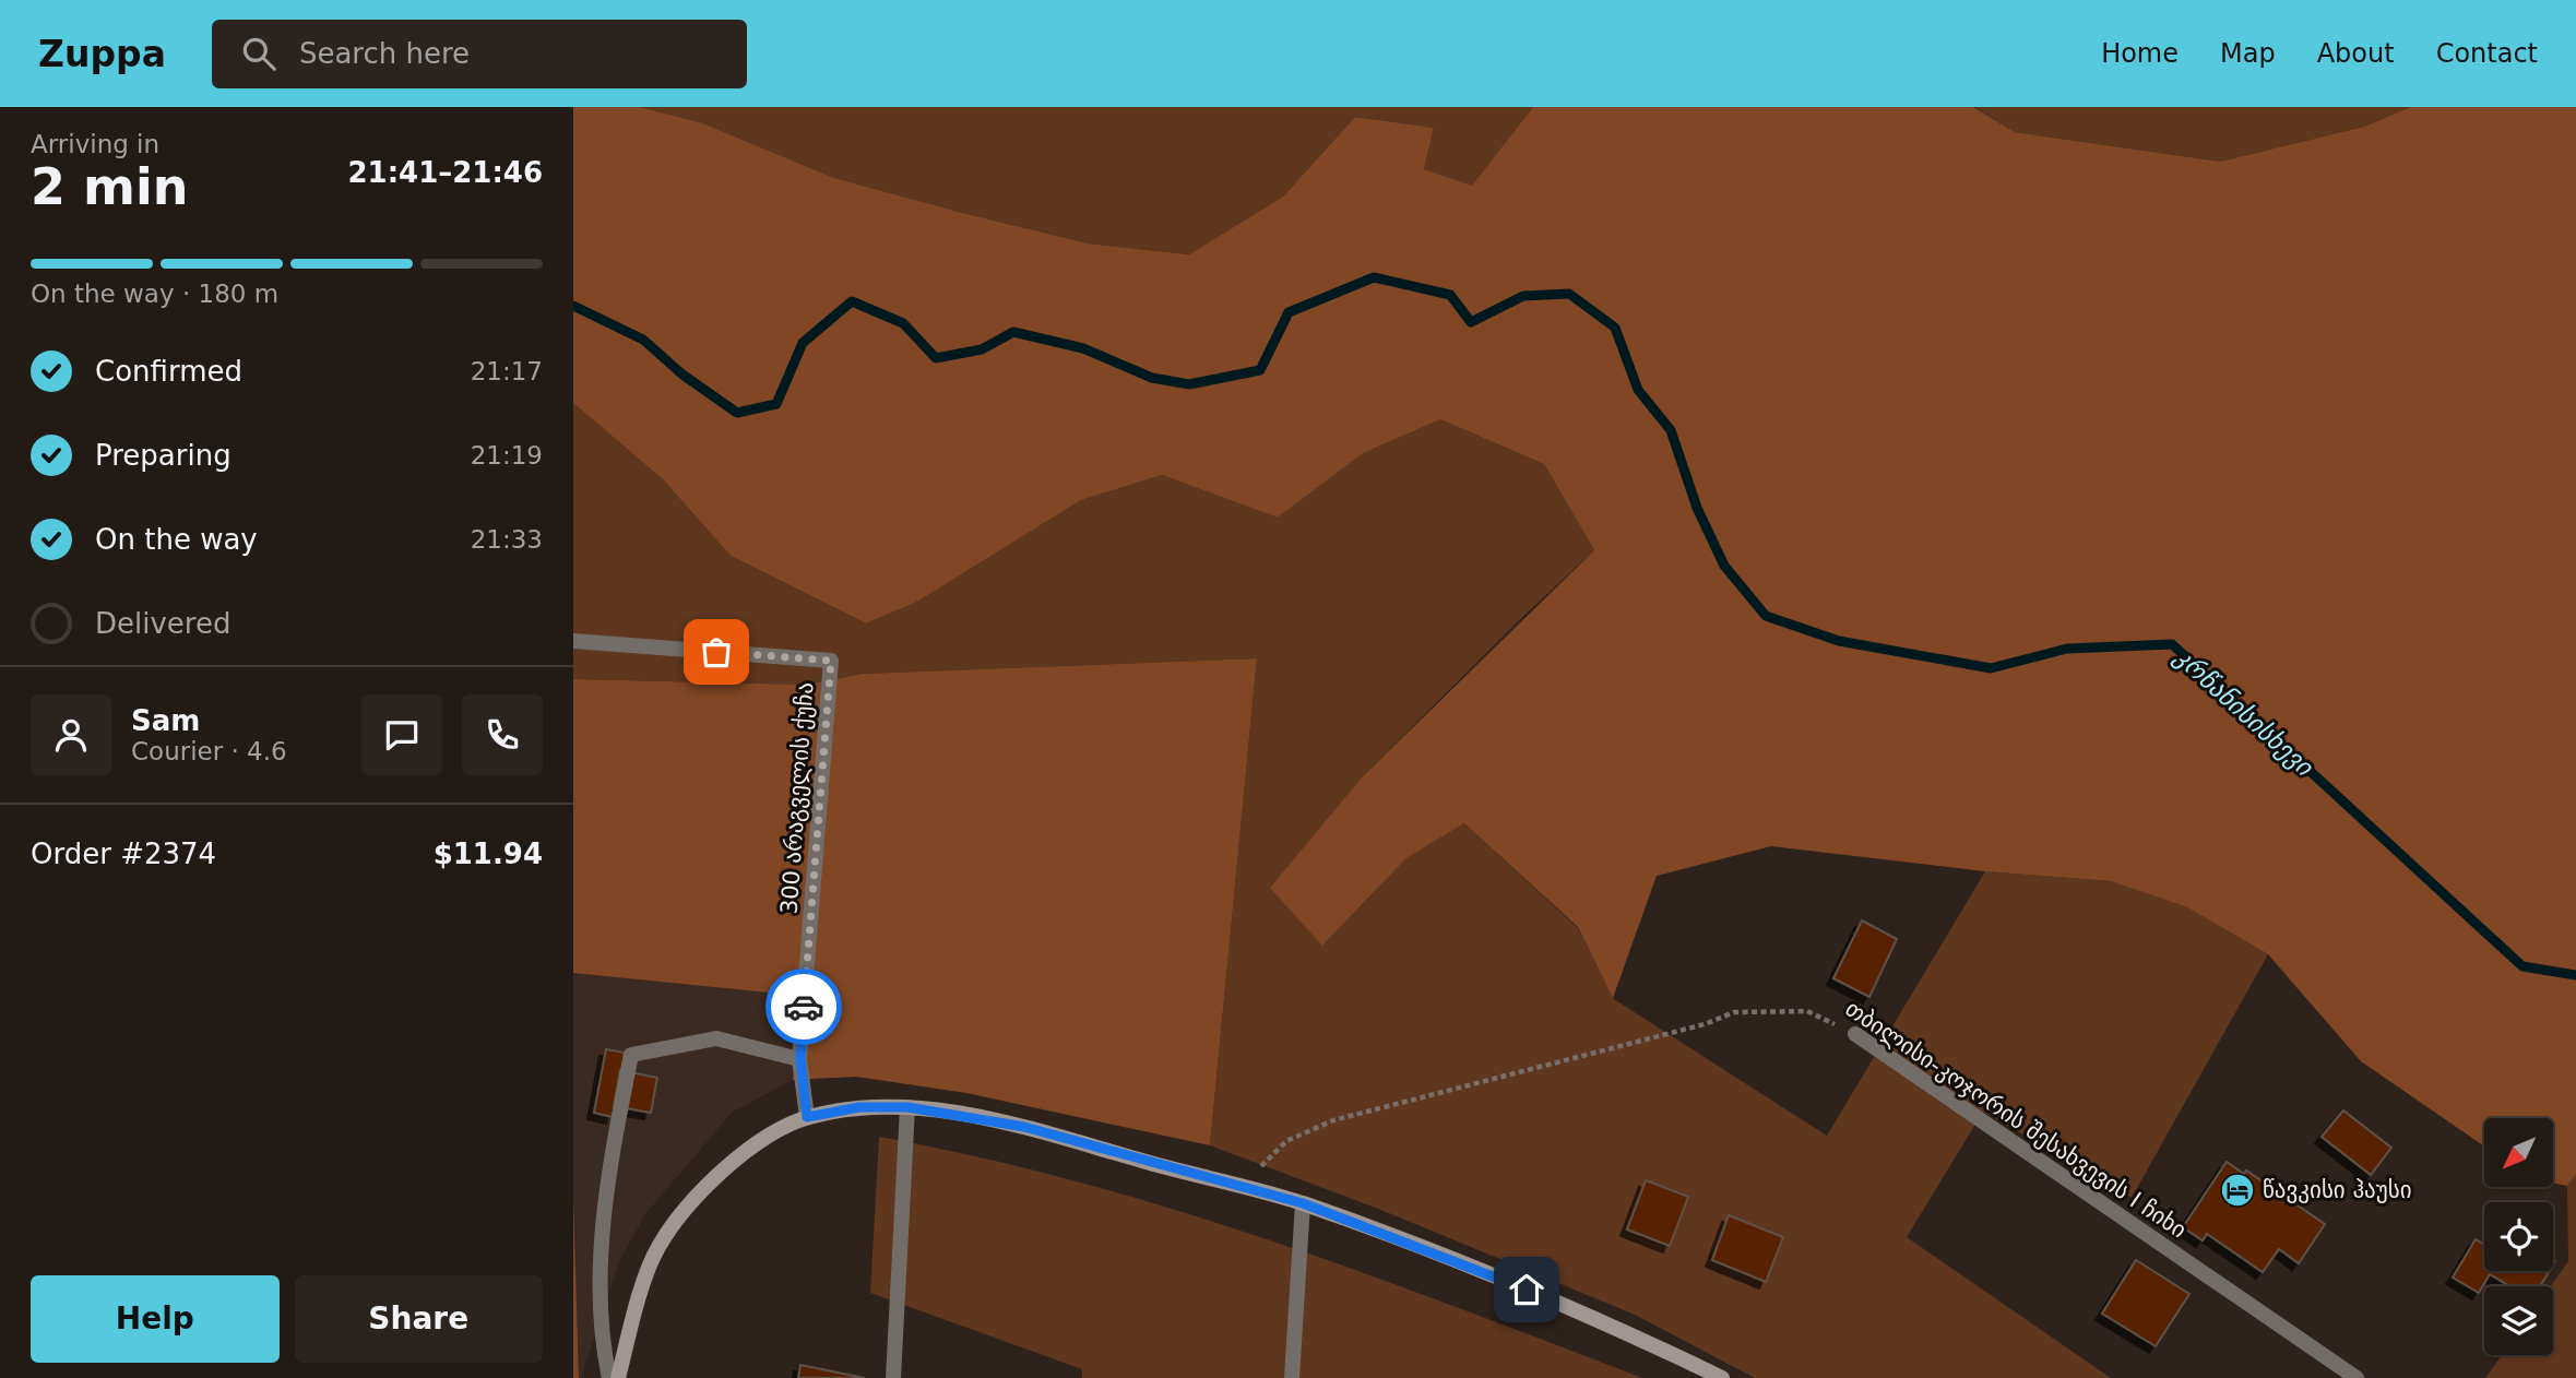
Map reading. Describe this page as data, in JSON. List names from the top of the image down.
{
  "streets": {
    "street": ["300 არაგველის ქუჩა", "თბილისი-კოჯორის შესახვევის I ჩიხი"]
  },
  "water": ["კრწანისისხევი"],
  "places": {
    "hotel": ["წავკისი ჰაუსი"]
  },
  "north": "bottom left",
  "page": {
    "header": "Zuppa",
    "search": "Search here",
    "nav": [
      "Home",
      "Map",
      "About",
      "Contact"
    ],
    "heading": ["2 min", "Arriving in", "21:41–21:46"],
    "panel": [
      "Sam",
      "Courier · 4.6",
      "Order #2374",
      "$11.94"
    ],
    "bar": "On the way · 180 m",
    "list": [
      ["Confirmed", "21:17"],
      ["Preparing", "21:19"],
      ["On the way", "21:33"],
      "Delivered"
    ],
    "buttons": ["Help", "Share"]
  }
}
